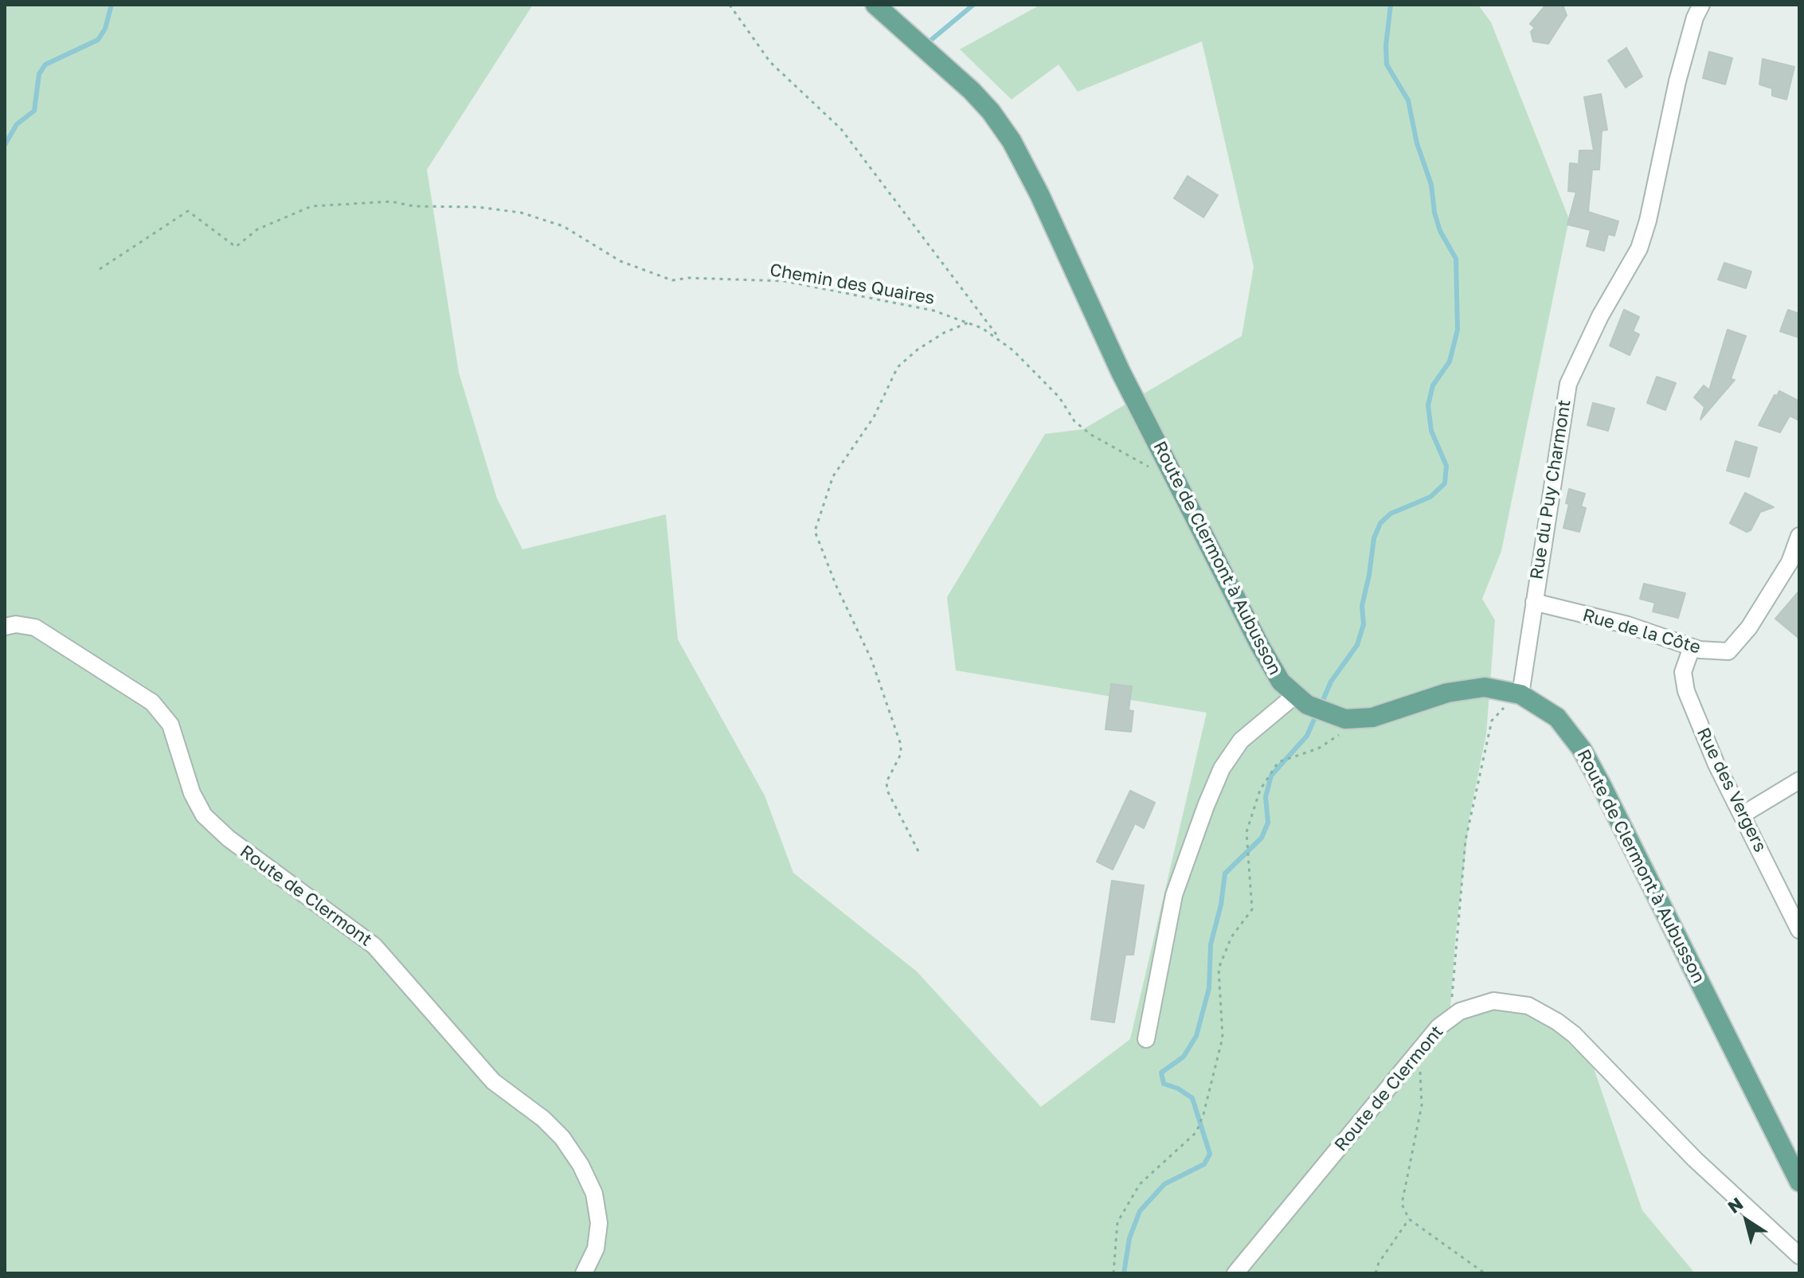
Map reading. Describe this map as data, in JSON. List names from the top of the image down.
{
  "streets": {
    "main road": ["Route de Clermont à Aubusson"],
    "street": [
      "Rue du Puy Charmont",
      "Rue de la Côte",
      "Rue des Vergers",
      "Route de Clermont"
    ],
    "path": ["Chemin des Quaires"]
  },
  "crossings": [
    ["Rue du Puy Charmont", "Route de Clermont à Aubusson"],
    ["Rue du Puy Charmont", "Rue de la Côte"],
    ["Rue de la Côte", "Rue des Vergers"]
  ],
  "north": "top left"
}
